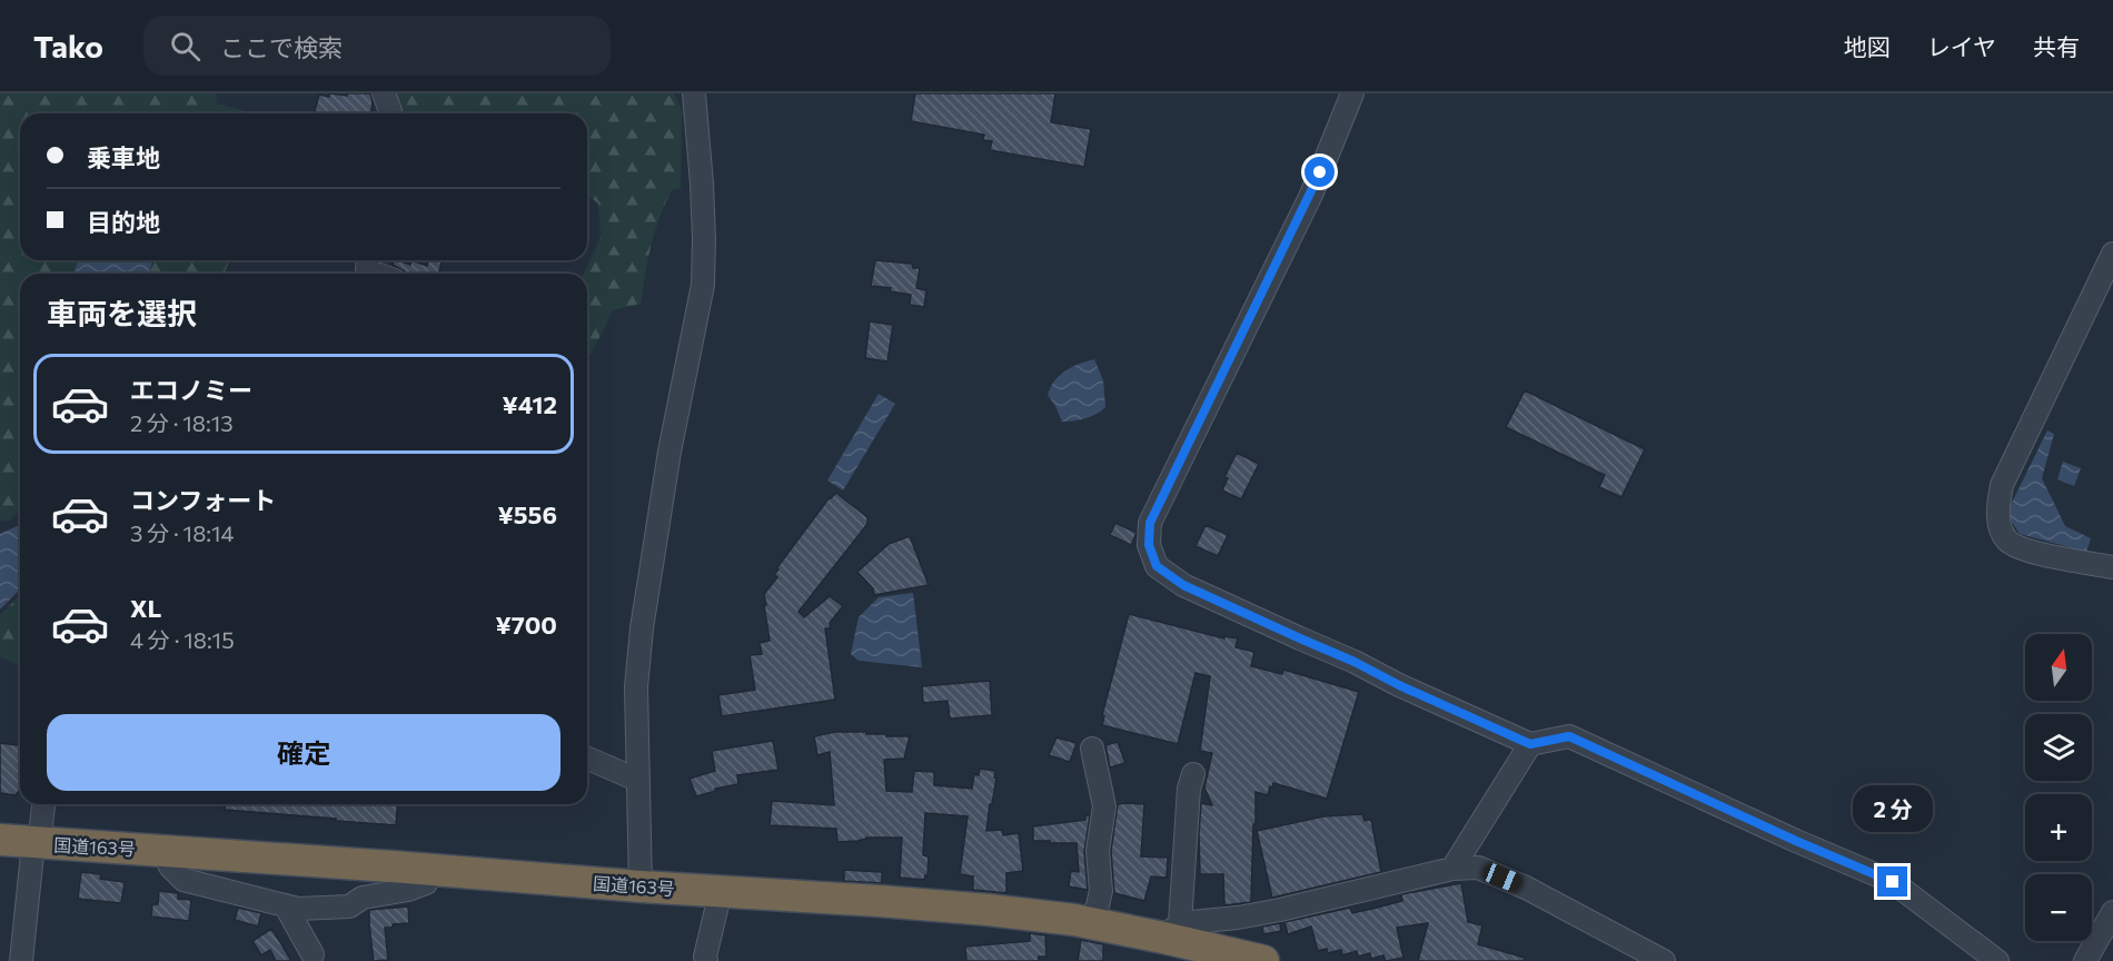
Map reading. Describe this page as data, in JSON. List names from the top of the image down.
{
  "streets": {
    "highway": ["国道163号"]
  },
  "north": "top",
  "page": {
    "header": "Tako",
    "search": "ここで検索",
    "nav": ["地図", "レイヤ", "共有"],
    "banner": ["乗車地", "目的地"],
    "heading": "車両を選択",
    "list": [
      {
        "name": "エコノミー",
        "note": "2 分 · 18:13",
        "value": "¥412"
      },
      {
        "name": "コンフォート",
        "note": "3 分 · 18:14",
        "value": "¥556"
      },
      {
        "name": "XL",
        "note": "4 分 · 18:15",
        "value": "¥700"
      }
    ],
    "map_buttons": ["+", "−"],
    "buttons": "確定",
    "bubble": "2 分"
  }
}
